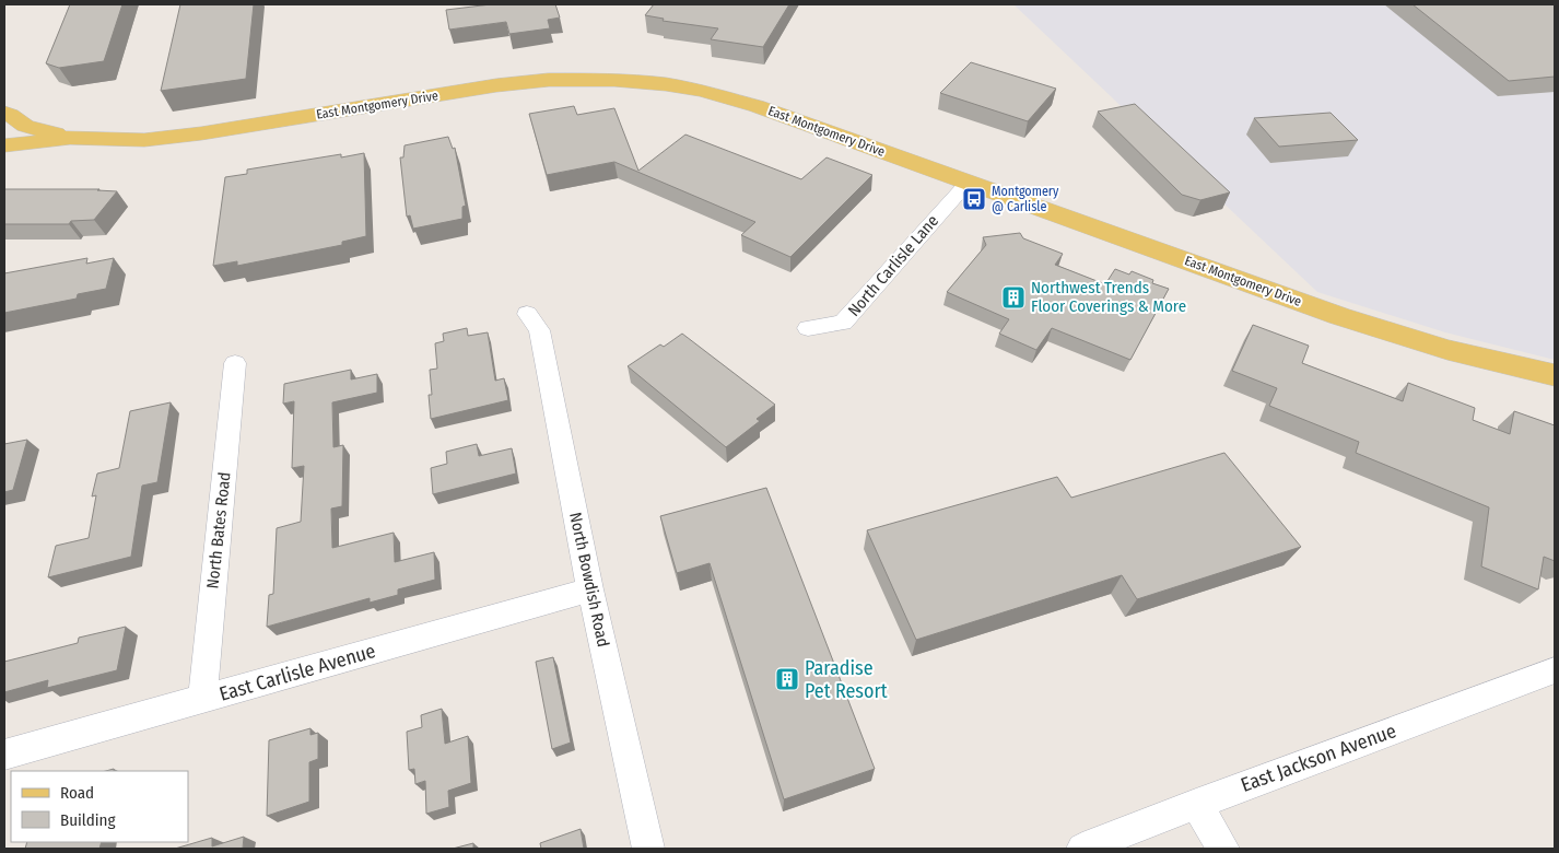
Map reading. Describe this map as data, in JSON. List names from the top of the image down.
{
  "streets": {
    "main road": ["East Montgomery Drive"],
    "street": [
      "North Carlisle Lane",
      "North Bates Road",
      "North Bowdish Road",
      "East Carlisle Avenue",
      "East Jackson Avenue"
    ]
  },
  "crossings": [
    ["East Montgomery Drive", "North Carlisle Lane"],
    ["North Bates Road", "East Carlisle Avenue"],
    ["North Bowdish Road", "East Carlisle Avenue"]
  ],
  "places": {
    "bus stop": ["Montgomery @ Carlisle"],
    "building": ["Northwest Trends Floor Coverings & More", "Paradise Pet Resort"]
  },
  "legend": ["Road", "Building"]
}
